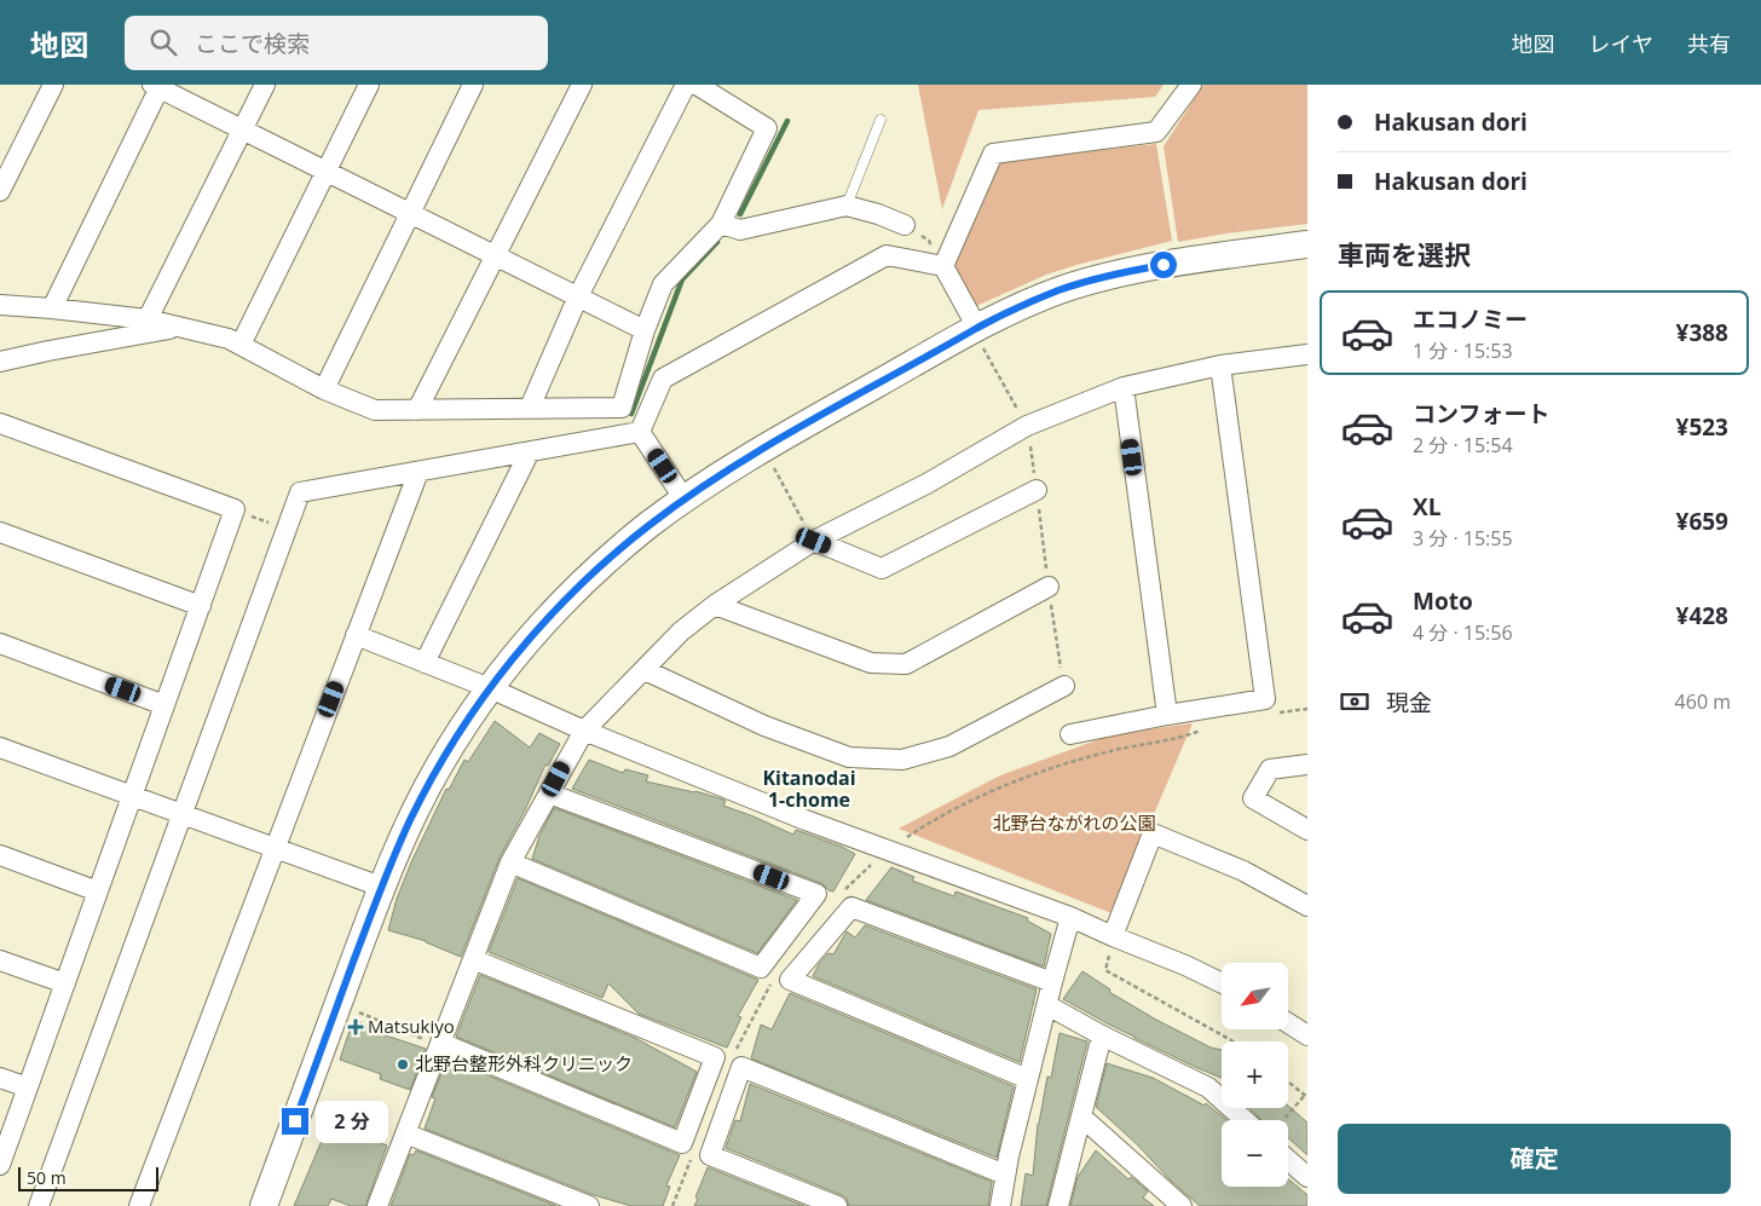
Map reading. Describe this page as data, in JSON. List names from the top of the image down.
{
  "districts": ["Kitanodai 1-chome"],
  "parks": ["北野台ながれの公園"],
  "places": {
    "health": ["Matsukiyo"],
    "other": ["北野台整形外科クリニック"]
  },
  "scale_bar": "50 m",
  "north": "bottom left",
  "page": {
    "header": "地図",
    "search": "ここで検索",
    "nav": ["地図", "レイヤ", "共有"],
    "banner": ["Hakusan dori", "Hakusan dori"],
    "heading": "車両を選択",
    "list": [
      {
        "name": "エコノミー",
        "note": "1 分 · 15:53",
        "value": "¥388"
      },
      {
        "name": "コンフォート",
        "note": "2 分 · 15:54",
        "value": "¥523"
      },
      {
        "name": "XL",
        "note": "3 分 · 15:55",
        "value": "¥659"
      },
      {
        "name": "Moto",
        "note": "4 分 · 15:56",
        "value": "¥428"
      }
    ],
    "pay": ["現金", "460 m"],
    "map_buttons": ["+", "−"],
    "bubble": "2 分",
    "buttons": "確定",
    "scale": "50 m"
  }
}
